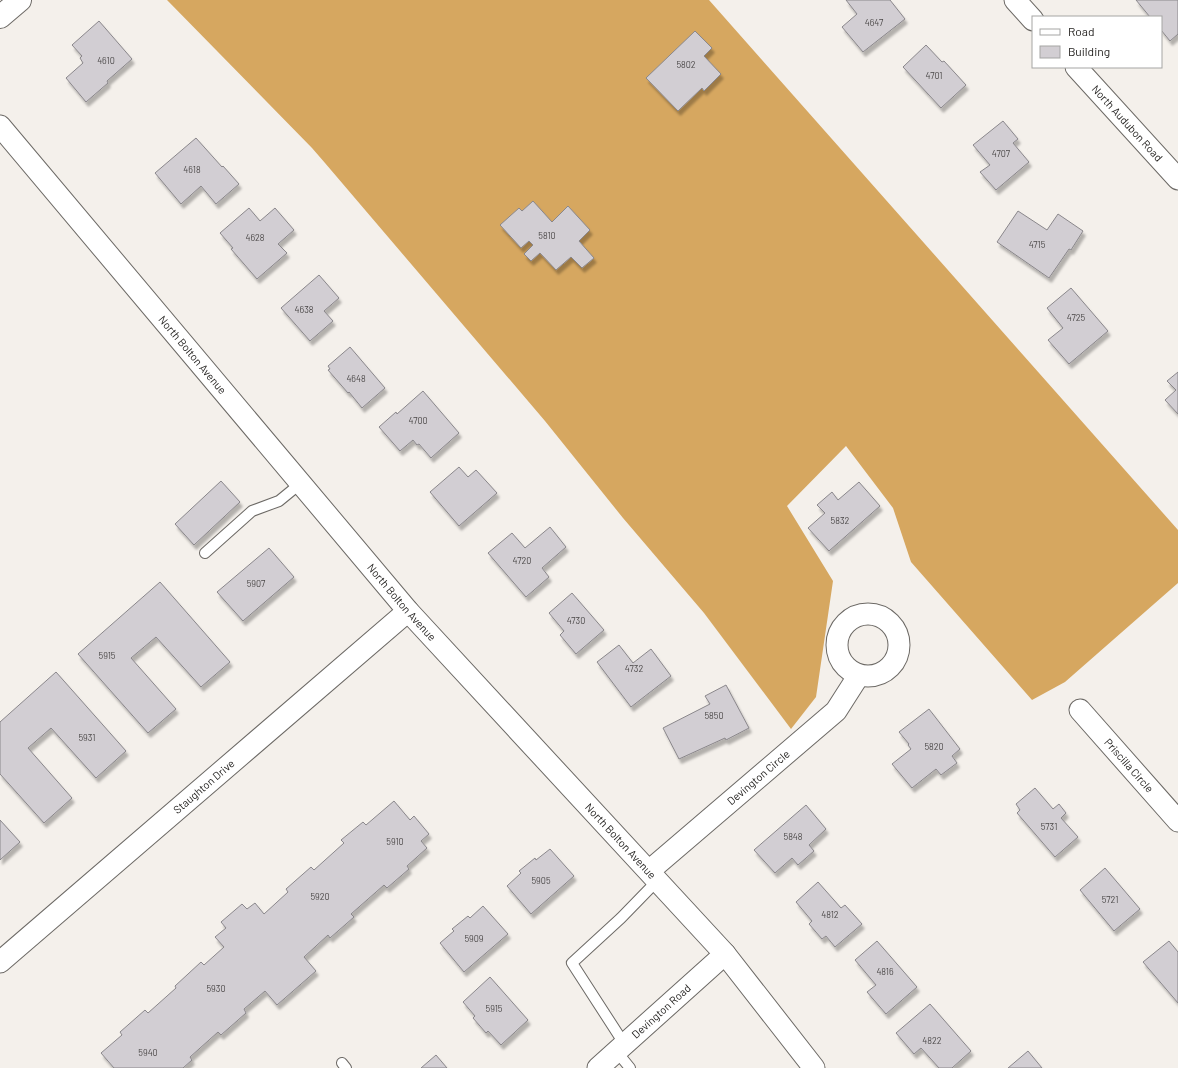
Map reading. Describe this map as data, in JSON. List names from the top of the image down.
{
  "streets": {
    "street": [
      "North Audubon Road",
      "North Bolton Avenue",
      "Priscilla Circle",
      "Devington Circle",
      "Staughton Drive",
      "Devington Road"
    ]
  },
  "crossings": [
    ["North Bolton Avenue", "Devington Circle"],
    ["North Bolton Avenue", "Staughton Drive"],
    ["North Bolton Avenue", "Devington Road"]
  ],
  "house_numbers": [
    "4647",
    "4610",
    "5802",
    "4701",
    "4707",
    "4618",
    "5810",
    "4628",
    "4715",
    "4638",
    "4725",
    "4648",
    "4700",
    "5832",
    "4720",
    "5907",
    "4730",
    "5915",
    "4732",
    "5850",
    "5931",
    "5820",
    "5731",
    "5848",
    "5910",
    "5905",
    "5920",
    "5721",
    "4812",
    "5909",
    "4816",
    "5930",
    "5915",
    "4822",
    "5940"
  ],
  "legend": ["Road", "Building"]
}
